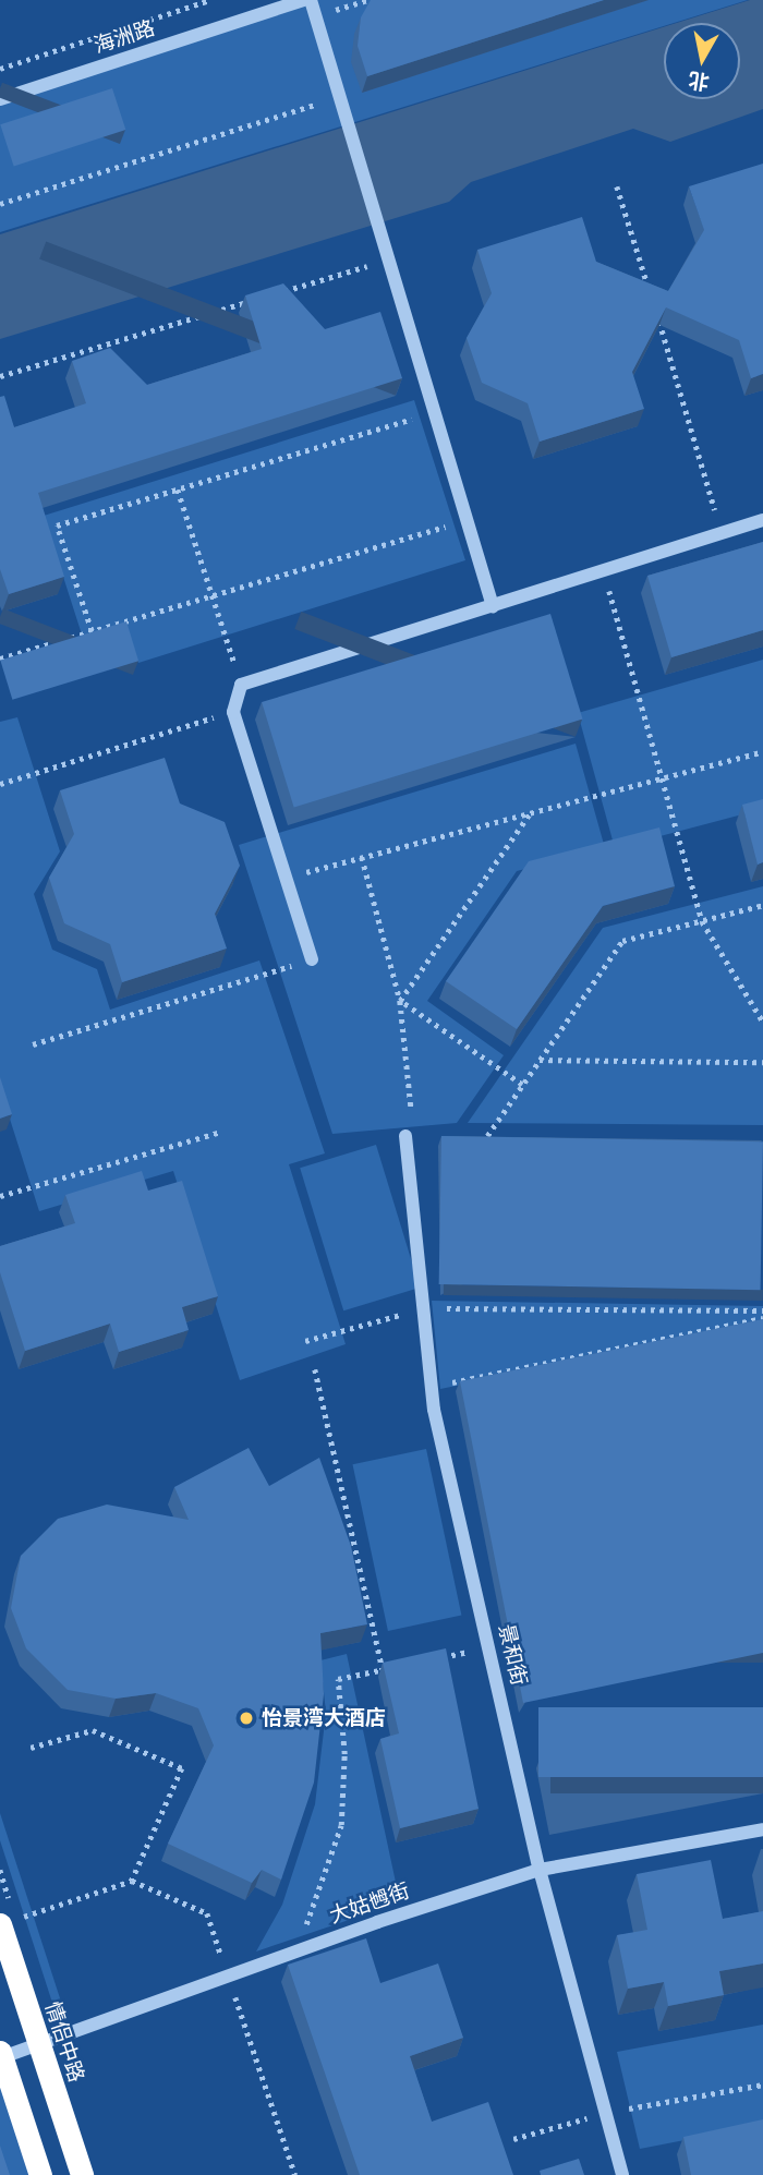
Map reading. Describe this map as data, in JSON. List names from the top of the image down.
{
  "streets": {
    "highway": ["情侣中路"],
    "street": ["海洲路", "景和街", "大姑乸街"]
  },
  "crossings": [
    ["景和街", "大姑乸街"],
    ["大姑乸街", "情侣中路"]
  ],
  "places": ["怡景湾大酒店"],
  "north": "bottom"
}
